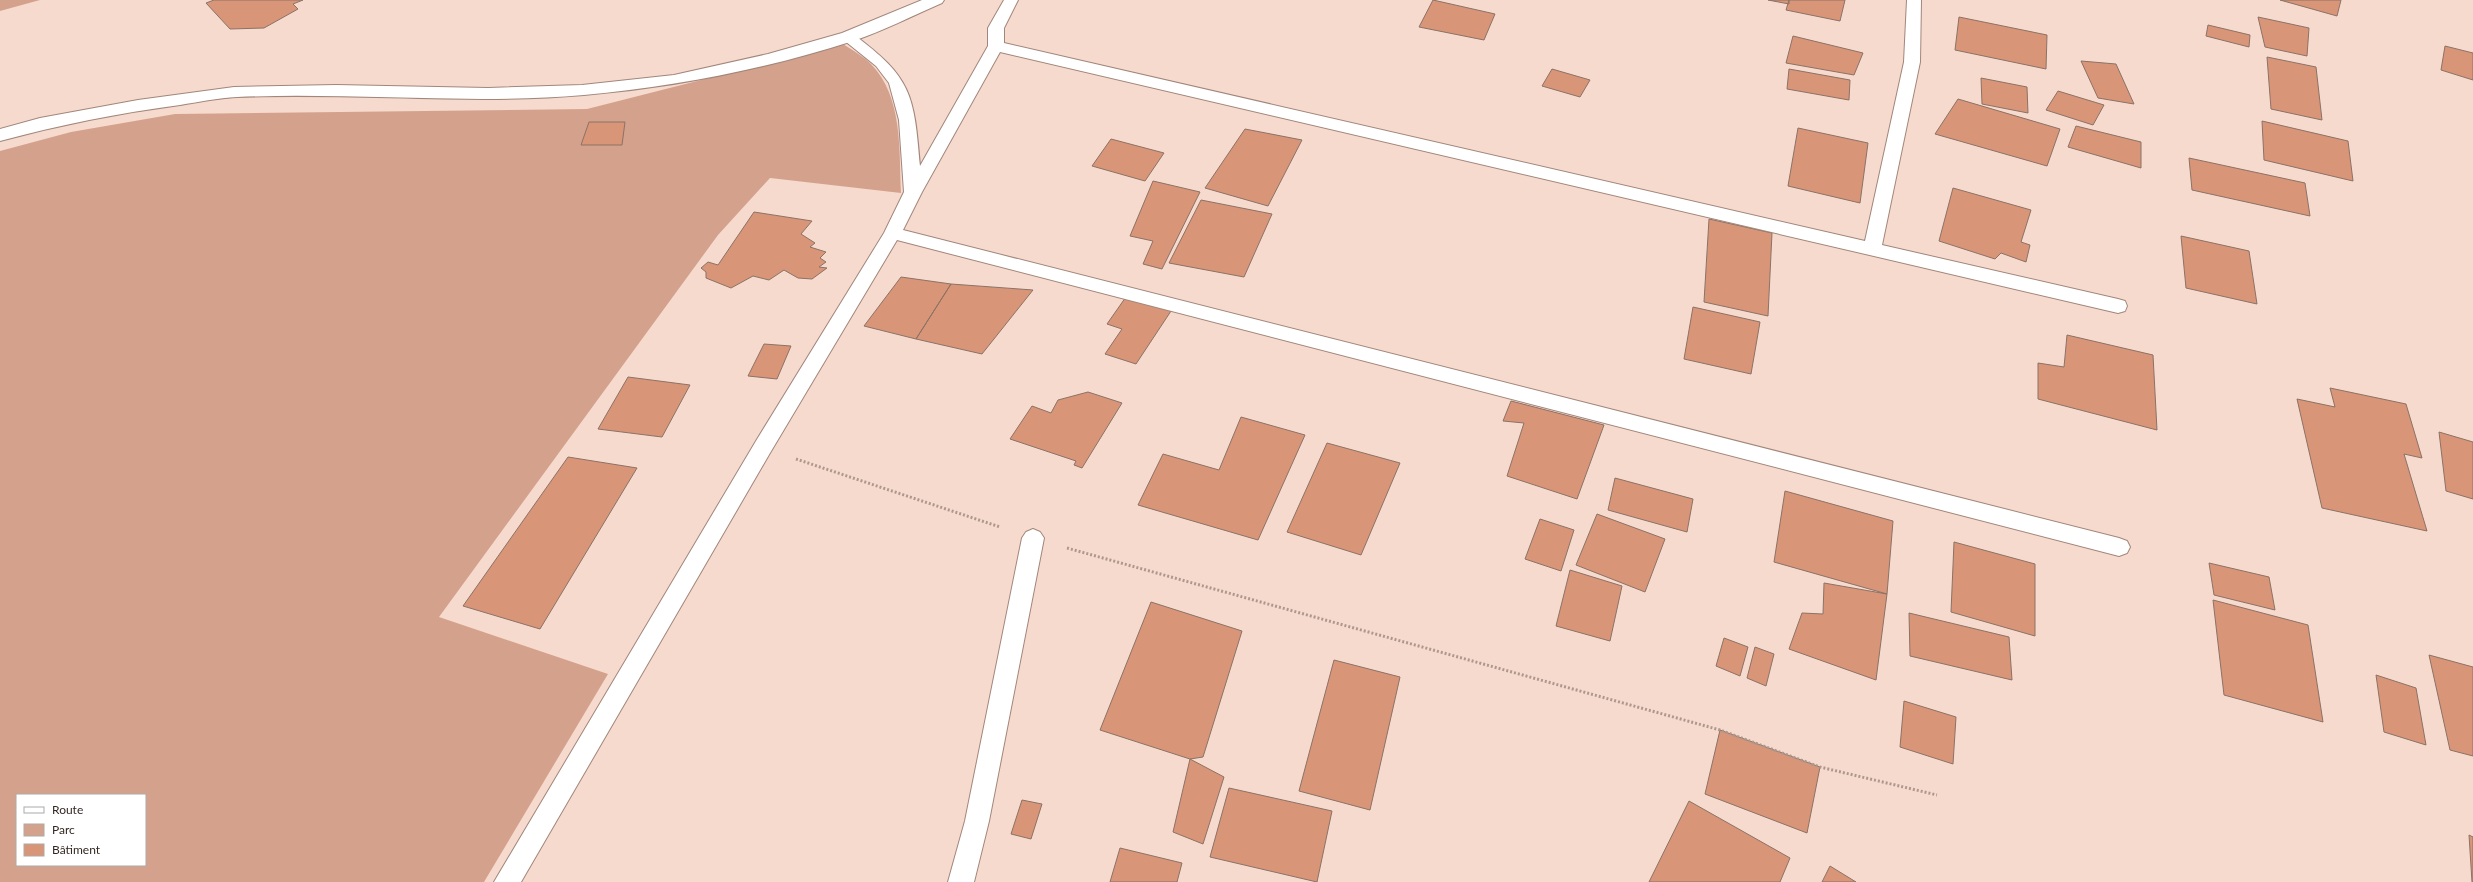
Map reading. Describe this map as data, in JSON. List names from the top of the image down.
{
  "legend": ["Route", "Parc", "Bâtiment"]
}
